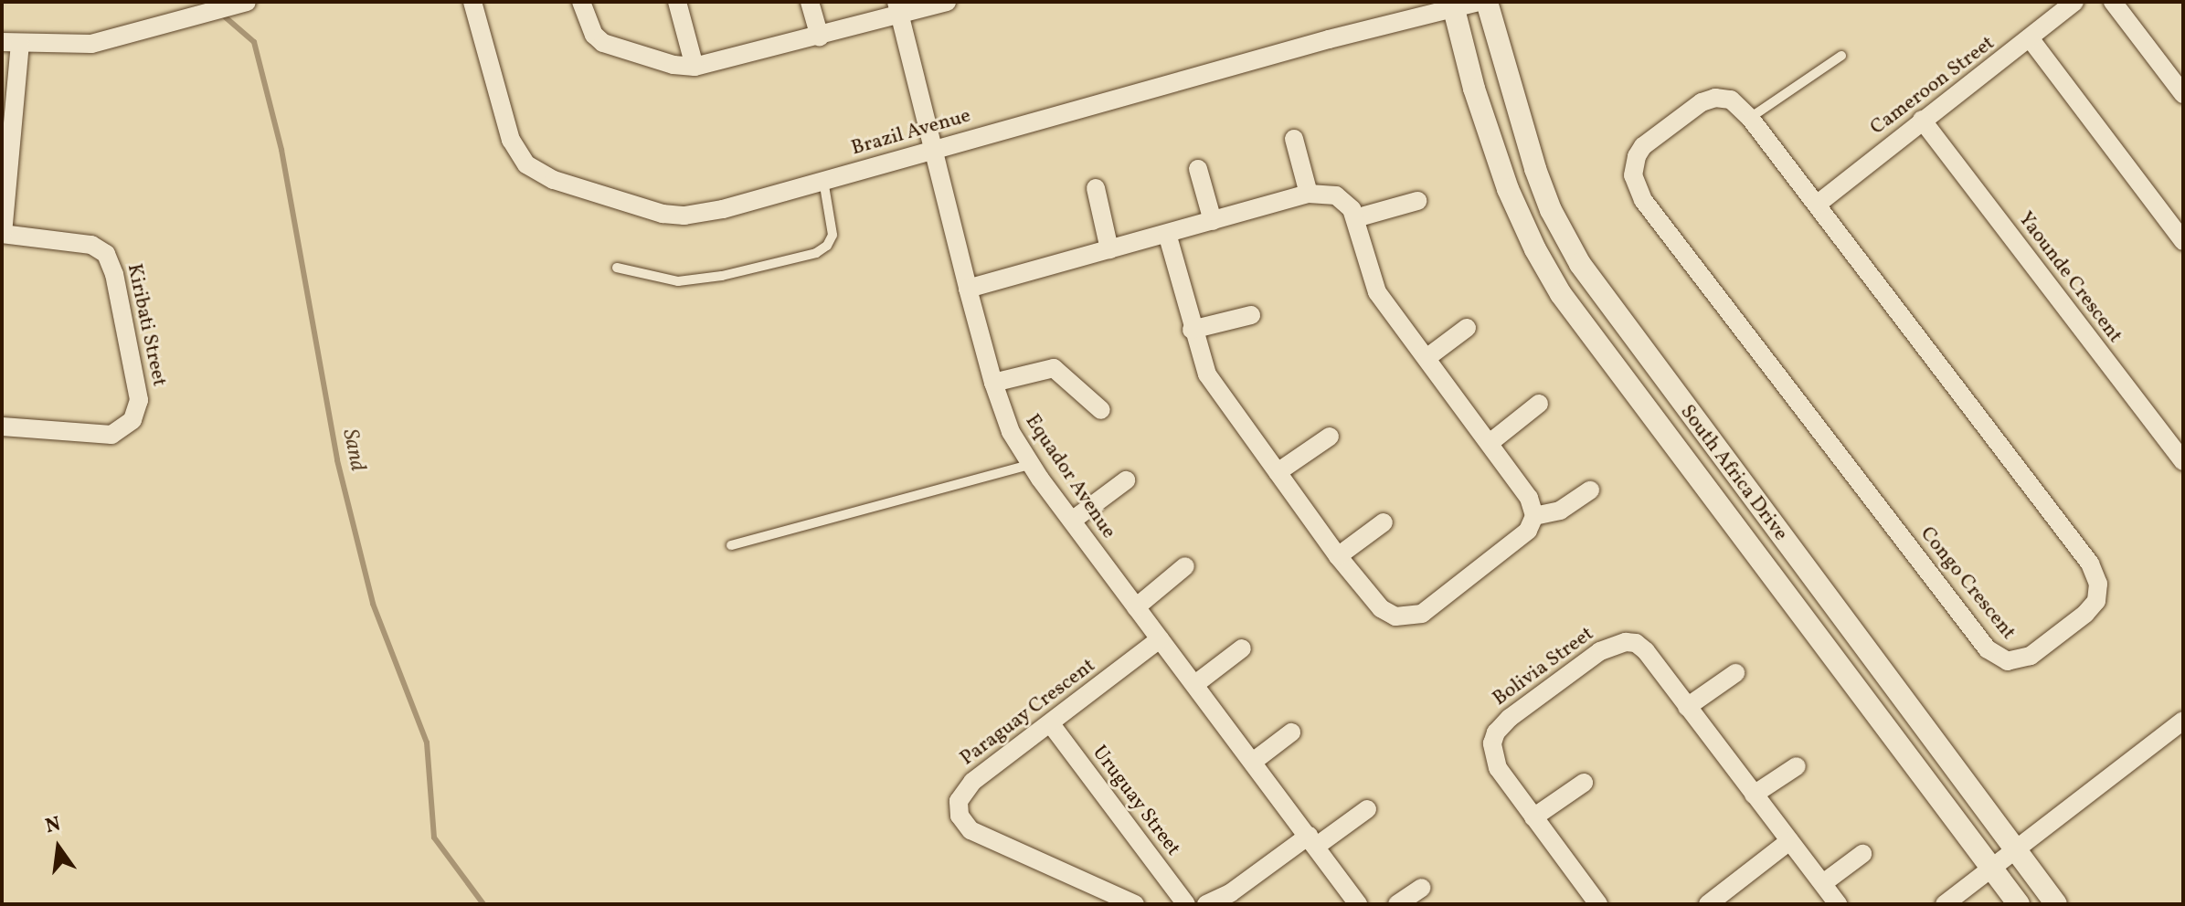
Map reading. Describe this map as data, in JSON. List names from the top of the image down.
{
  "streets": {
    "street": [
      "Cameroon Street",
      "Brazil Avenue",
      "Yaounde Crescent",
      "Kiribati Street",
      "South Africa Drive",
      "Equador Avenue",
      "Congo Crescent",
      "Bolivia Street",
      "Paraguay Crescent",
      "Uruguay Street"
    ]
  },
  "crossings": [
    ["Cameroon Street", "Yaounde Crescent"],
    ["Cameroon Street", "Congo Crescent"],
    ["Brazil Avenue", "South Africa Drive"],
    ["Brazil Avenue", "Equador Avenue"],
    ["Equador Avenue", "Paraguay Crescent"],
    ["Paraguay Crescent", "Uruguay Street"]
  ],
  "water": ["Sand"],
  "north": "top"
}
